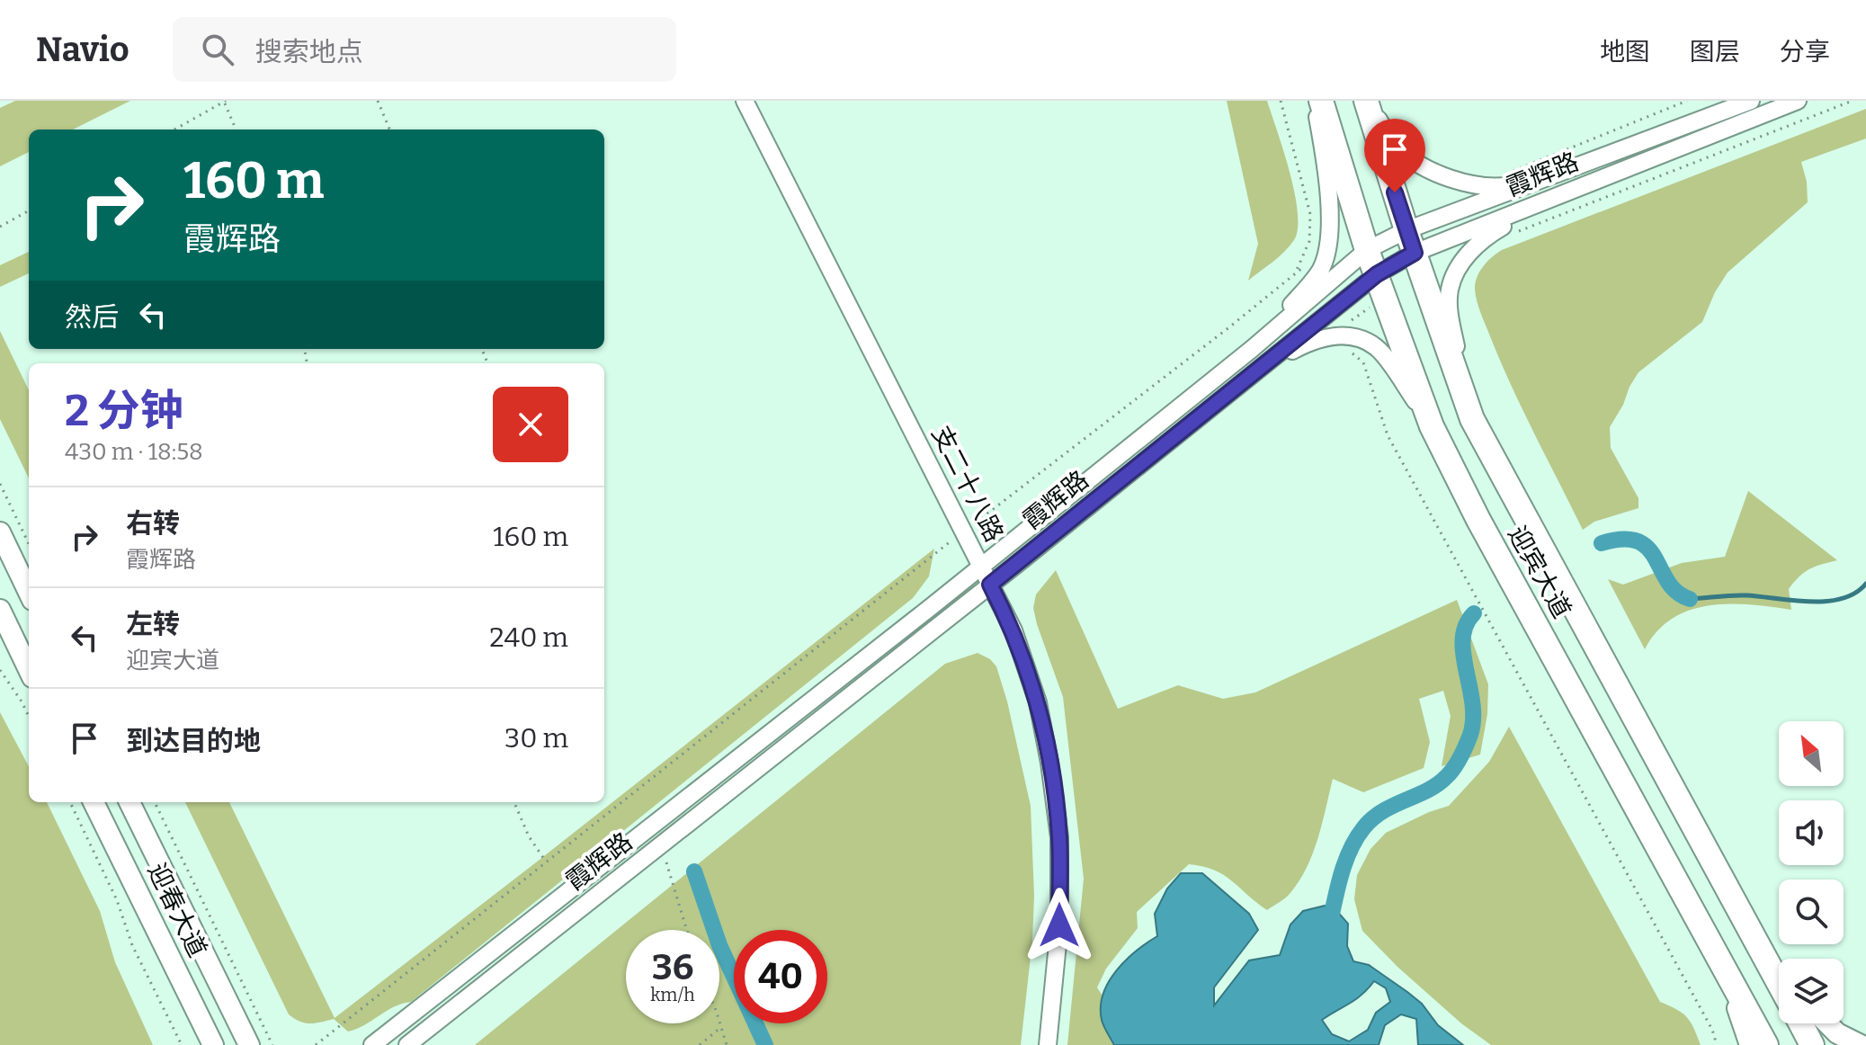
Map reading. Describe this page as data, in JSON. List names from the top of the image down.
{
  "streets": {
    "highway": ["迎宾大道"],
    "main road": ["迎春大道"],
    "street": ["霞辉路", "支二十八路"]
  },
  "crossings": [
    ["霞辉路", "支二十八路"],
    ["霞辉路", "迎宾大道"]
  ],
  "north": "top left",
  "page": {
    "header": "Navio",
    "search": "搜索地点",
    "nav": ["地图", "图层", "分享"],
    "turn": ["160 m", "霞辉路"],
    "then": "然后",
    "heading": ["2 分钟", "430 m · 18:58"],
    "list": [
      {
        "name": "右转",
        "note": "霞辉路",
        "value": "160 m"
      },
      {
        "name": "左转",
        "note": "迎宾大道",
        "value": "240 m"
      },
      {
        "name": "到达目的地",
        "value": "30 m"
      }
    ],
    "speed": "36 km/h",
    "limit": "40"
  }
}
